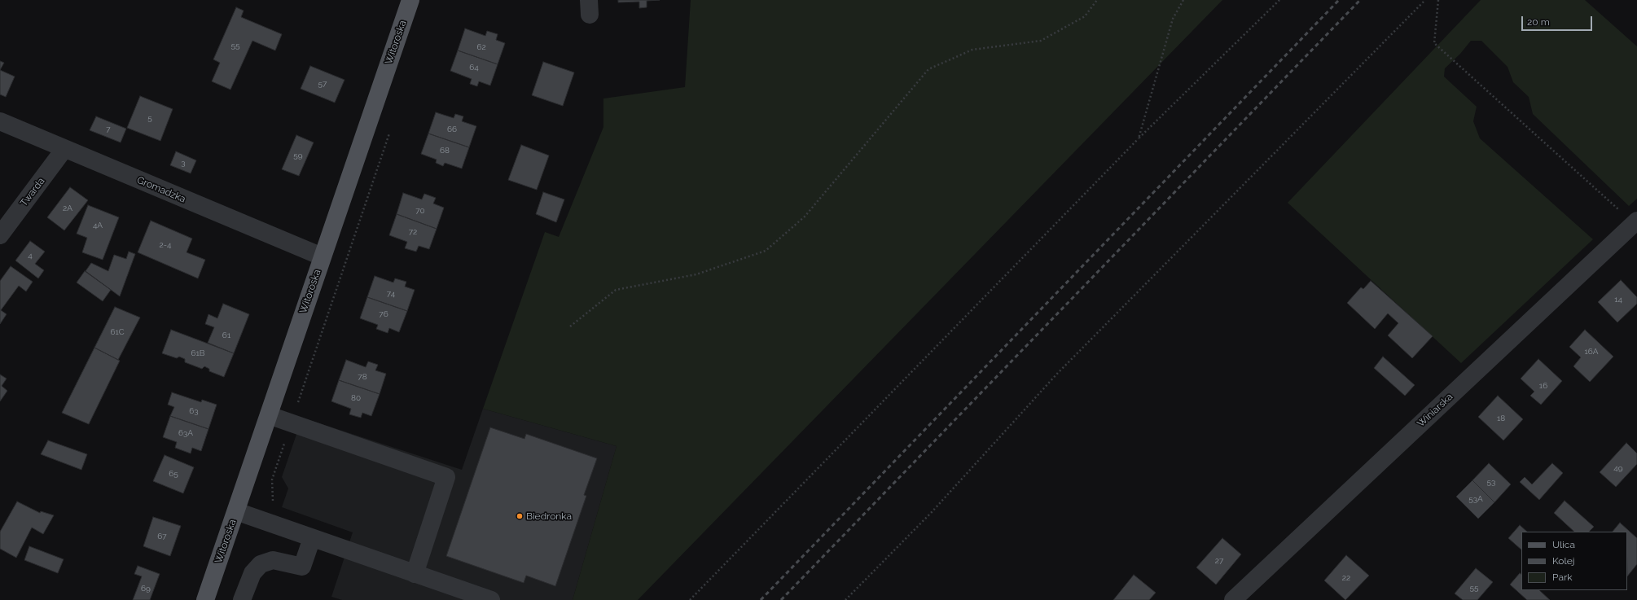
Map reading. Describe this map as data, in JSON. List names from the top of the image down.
{
  "streets": {
    "main road": ["Witoroska"],
    "street": ["Gromadzka", "Twarda", "Winiarska"]
  },
  "crossings": [
    ["Witoroska", "Gromadzka"],
    ["Gromadzka", "Twarda"]
  ],
  "places": ["Biedronka"],
  "house_numbers": [
    "55",
    "62",
    "64",
    "57",
    "5",
    "7",
    "66",
    "68",
    "59",
    "3",
    "2A",
    "70",
    "4A",
    "72",
    "2-4",
    "4",
    "74",
    "14",
    "76",
    "61C",
    "61",
    "16A",
    "61B",
    "78",
    "16",
    "80",
    "63",
    "18",
    "63A",
    "49",
    "65",
    "53",
    "53A",
    "67",
    "27",
    "22",
    "55",
    "69"
  ],
  "legend": ["Ulica", "Kolej", "Park"],
  "scale_bar": "20 m"
}
